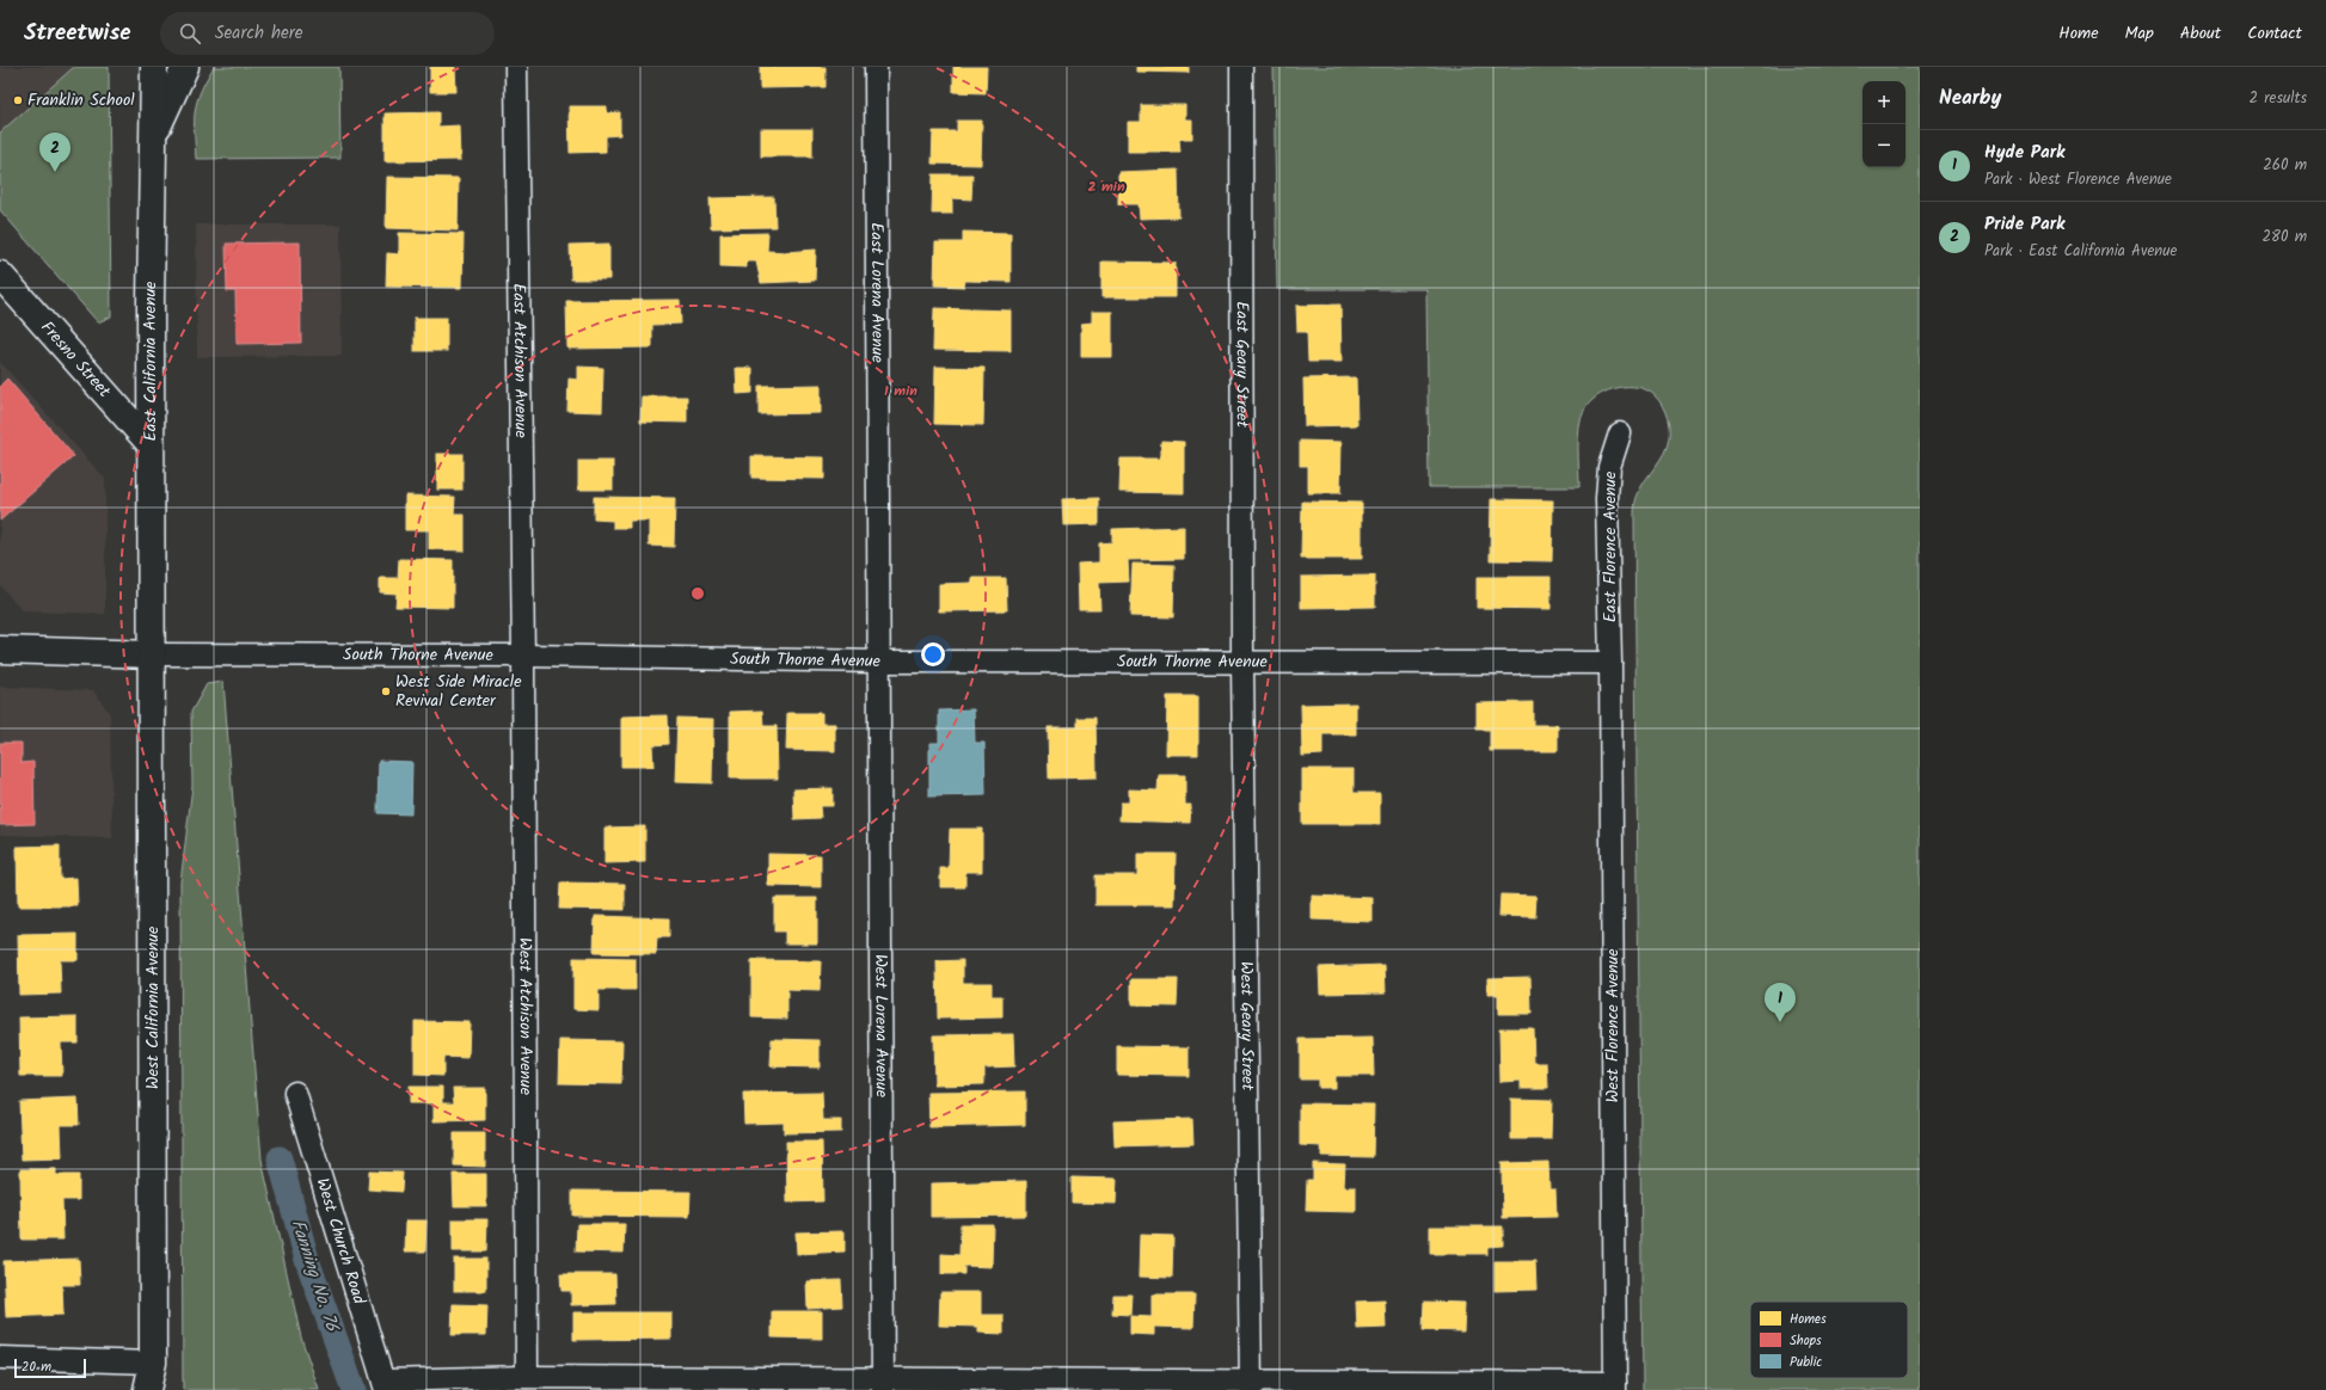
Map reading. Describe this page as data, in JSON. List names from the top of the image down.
{
  "streets": {
    "main road": [
      "Fresno Street",
      "East California Avenue",
      "South Thorne Avenue",
      "West California Avenue"
    ],
    "street": [
      "East Lorena Avenue",
      "East Atchison Avenue",
      "East Geary Street",
      "East Florence Avenue",
      "West Atchison Avenue",
      "West Lorena Avenue",
      "West Geary Street",
      "West Florence Avenue",
      "West Church Road"
    ]
  },
  "crossings": [
    ["East Lorena Avenue", "South Thorne Avenue"],
    ["East Lorena Avenue", "West Lorena Avenue"],
    ["Fresno Street", "East California Avenue"],
    ["East California Avenue", "South Thorne Avenue"],
    ["East California Avenue", "West California Avenue"],
    ["East Atchison Avenue", "South Thorne Avenue"],
    ["East Atchison Avenue", "West Atchison Avenue"],
    ["East Geary Street", "South Thorne Avenue"],
    ["East Geary Street", "West Geary Street"],
    ["East Florence Avenue", "South Thorne Avenue"],
    ["East Florence Avenue", "West Florence Avenue"],
    ["South Thorne Avenue", "West California Avenue"],
    ["South Thorne Avenue", "West Atchison Avenue"],
    ["South Thorne Avenue", "West Lorena Avenue"],
    ["South Thorne Avenue", "West Geary Street"],
    ["South Thorne Avenue", "West Florence Avenue"]
  ],
  "water": ["Fanning No. 76"],
  "places": ["Franklin School", "West Side Miracle Revival Center"],
  "legend": ["Homes", "Shops", "Public"],
  "scale_bar": "20 m",
  "page": {
    "header": "Streetwise",
    "search": "Search here",
    "nav": [
      "Home",
      "Map",
      "About",
      "Contact"
    ],
    "heading": ["Nearby", "2 results"],
    "map_buttons": ["+", "−"],
    "list": [
      {
        "mark": "1",
        "name": "Hyde Park",
        "note": "Park · West Florence Avenue",
        "value": "260 m"
      },
      {
        "mark": "2",
        "name": "Pride Park",
        "note": "Park · East California Avenue",
        "value": "280 m"
      }
    ],
    "pins": ["2", "1"],
    "scale": "20 m"
  },
  "rings": ["2 min", "1 min"]
}
